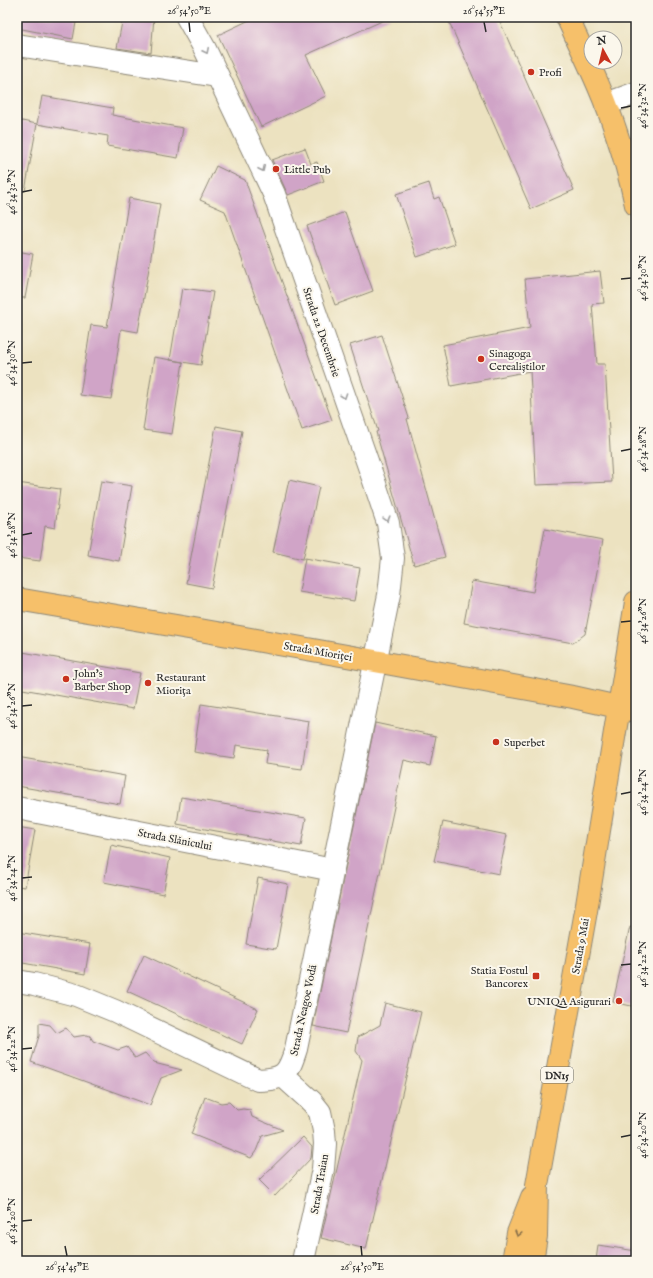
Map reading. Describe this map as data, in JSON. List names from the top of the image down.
{
  "streets": {
    "main road": ["Strada Mioriței", "Strada 9 Mai", "DN15"],
    "street": [
      "Strada 22 Decembrie",
      "Strada Slănicului",
      "Strada Neagoe Vodă",
      "Strada Traian"
    ]
  },
  "crossings": [
    ["Strada 22 Decembrie", "Strada Mioriței"],
    ["Strada 22 Decembrie", "Strada Neagoe Vodă"],
    ["Strada Mioriței", "Strada 9 Mai"],
    ["Strada Mioriței", "Strada Neagoe Vodă"],
    ["Strada Mioriței", "DN15"],
    ["Strada Slănicului", "Strada Neagoe Vodă"],
    ["Strada 9 Mai", "DN15"],
    ["Strada Neagoe Vodă", "Strada Traian"]
  ],
  "one_way": ["Strada 22 Decembrie"],
  "places": {
    "other": [
      "Profi",
      "Little Pub",
      "Sinagoga Cerealiștilor",
      "John's Barber Shop",
      "Restaurant Miorița",
      "Superbet",
      "UNIQA Asigurari"
    ],
    "transit": ["Statia Fostul Bancorex"]
  },
  "north": "top",
  "coordinates": [
    "26°54'50\"E",
    "26°54'55\"E",
    "46°34'32\"N",
    "46°34'30\"N",
    "46°34'28\"N",
    "46°34'26\"N",
    "46°34'24\"N",
    "46°34'22\"N",
    "46°34'20\"N",
    "26°54'45\"E"
  ]
}
